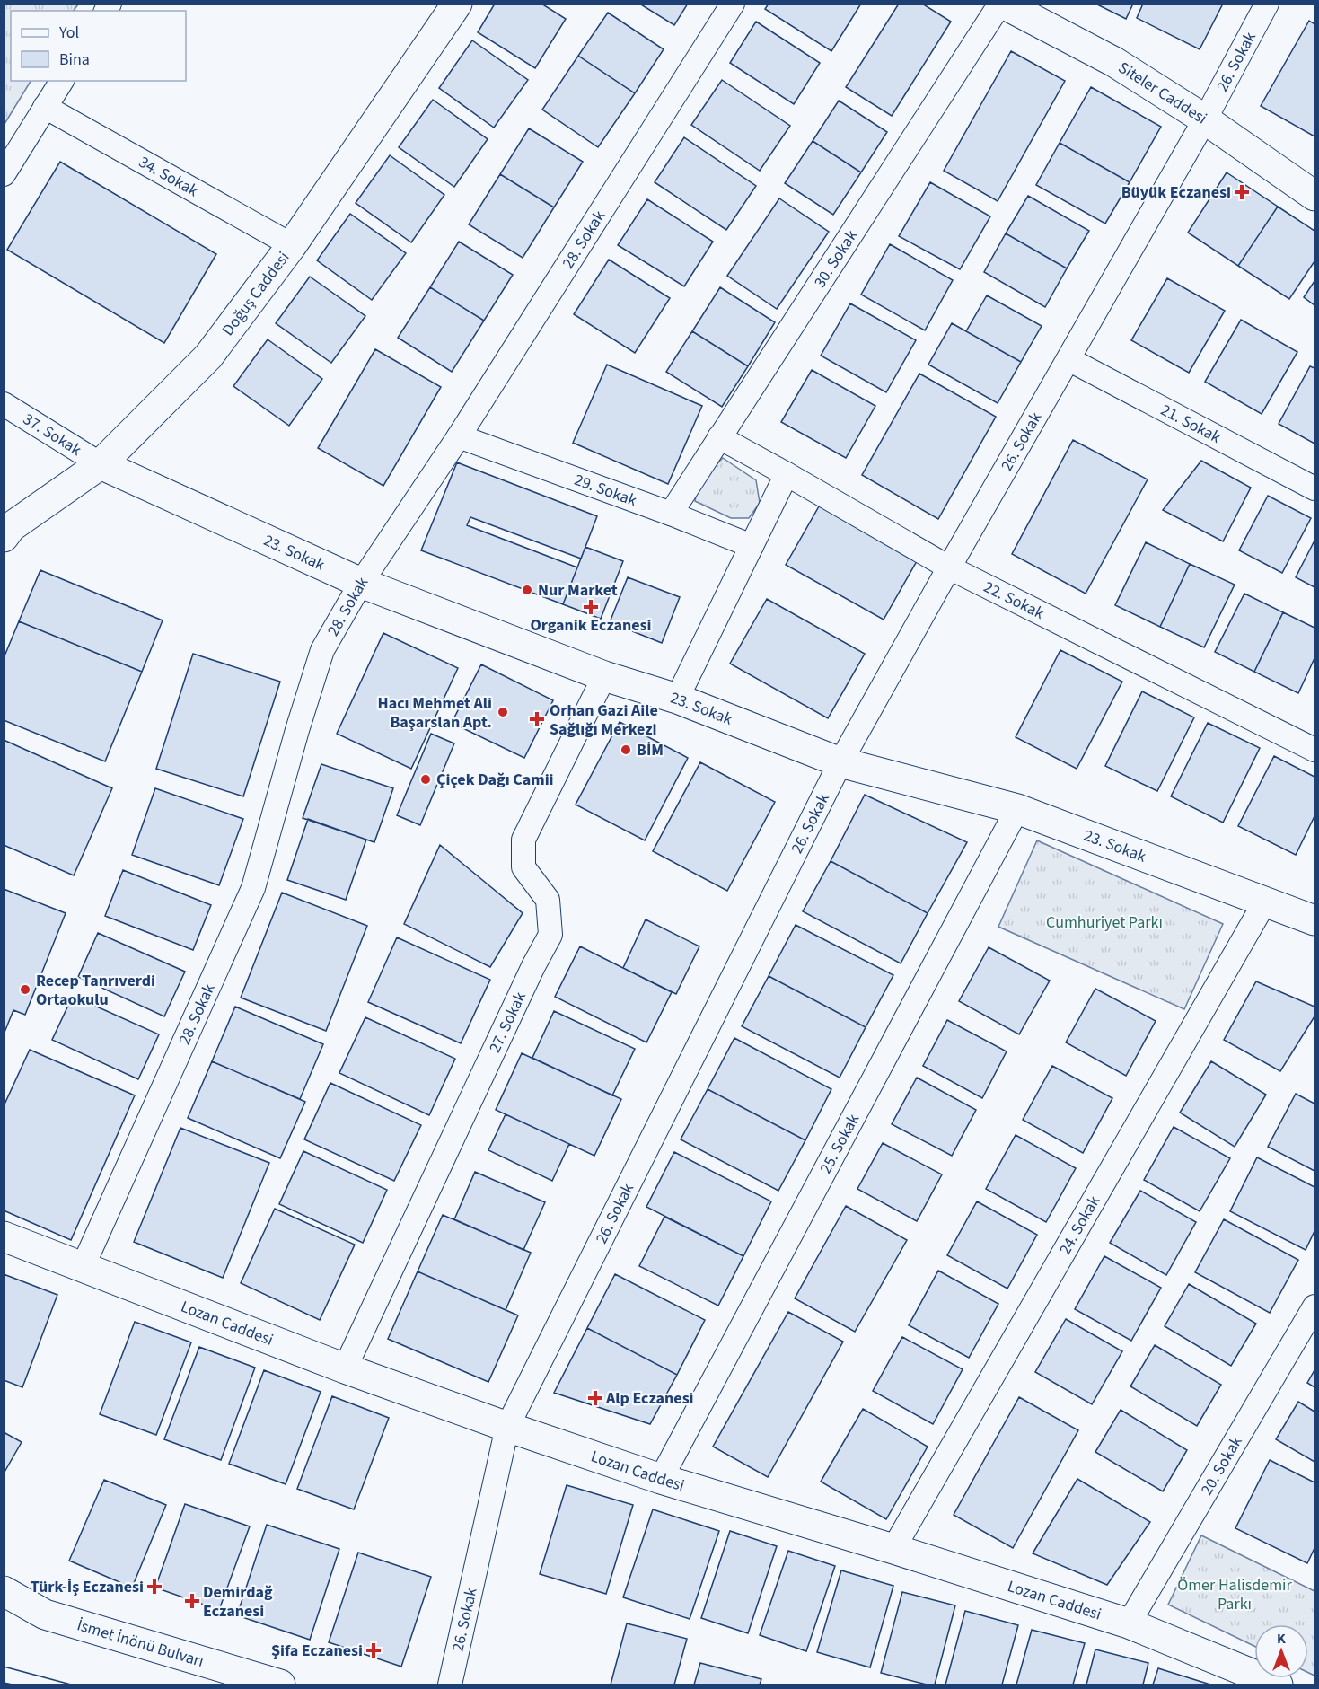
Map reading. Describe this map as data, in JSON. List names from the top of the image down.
{
  "streets": {
    "main road": [
      "Siteler Caddesi",
      "Doğuş Caddesi",
      "23. Sokak",
      "Lozan Caddesi",
      "İsmet İnönü Bulvarı"
    ],
    "street": [
      "26. Sokak",
      "34. Sokak",
      "28. Sokak",
      "30. Sokak",
      "21. Sokak",
      "37. Sokak",
      "29. Sokak",
      "22. Sokak",
      "27. Sokak",
      "25. Sokak",
      "24. Sokak",
      "20. Sokak"
    ]
  },
  "crossings": [
    ["26. Sokak", "Siteler Caddesi"],
    ["26. Sokak", "21. Sokak"],
    ["26. Sokak", "23. Sokak"],
    ["26. Sokak", "22. Sokak"],
    ["26. Sokak", "Lozan Caddesi"],
    ["Siteler Caddesi", "30. Sokak"],
    ["34. Sokak", "Doğuş Caddesi"],
    ["28. Sokak", "29. Sokak"],
    ["28. Sokak", "23. Sokak"],
    ["28. Sokak", "Lozan Caddesi"],
    ["30. Sokak", "29. Sokak"],
    ["30. Sokak", "22. Sokak"],
    ["Doğuş Caddesi", "37. Sokak"],
    ["Doğuş Caddesi", "23. Sokak"],
    ["37. Sokak", "23. Sokak"],
    ["23. Sokak", "27. Sokak"],
    ["23. Sokak", "25. Sokak"],
    ["23. Sokak", "24. Sokak"],
    ["27. Sokak", "Lozan Caddesi"],
    ["25. Sokak", "Lozan Caddesi"],
    ["24. Sokak", "Lozan Caddesi"],
    ["Lozan Caddesi", "20. Sokak"]
  ],
  "parks": ["Cumhuriyet Parkı", "Ömer Halisdemir Parkı"],
  "places": {
    "health": [
      "Büyük Eczanesi",
      "Organik Eczanesi",
      "Orhan Gazi Aile Sağlığı Merkezi",
      "Alp Eczanesi",
      "Türk-İş Eczanesi",
      "Demirdağ Eczanesi",
      "Şifa Eczanesi"
    ],
    "other": [
      "Nur Market",
      "Hacı Mehmet Ali Başarslan Apt.",
      "BİM",
      "Çiçek Dağı Camii",
      "Recep Tanrıverdi Ortaokulu"
    ]
  },
  "legend": ["Yol", "Bina"],
  "north": "top"
}
